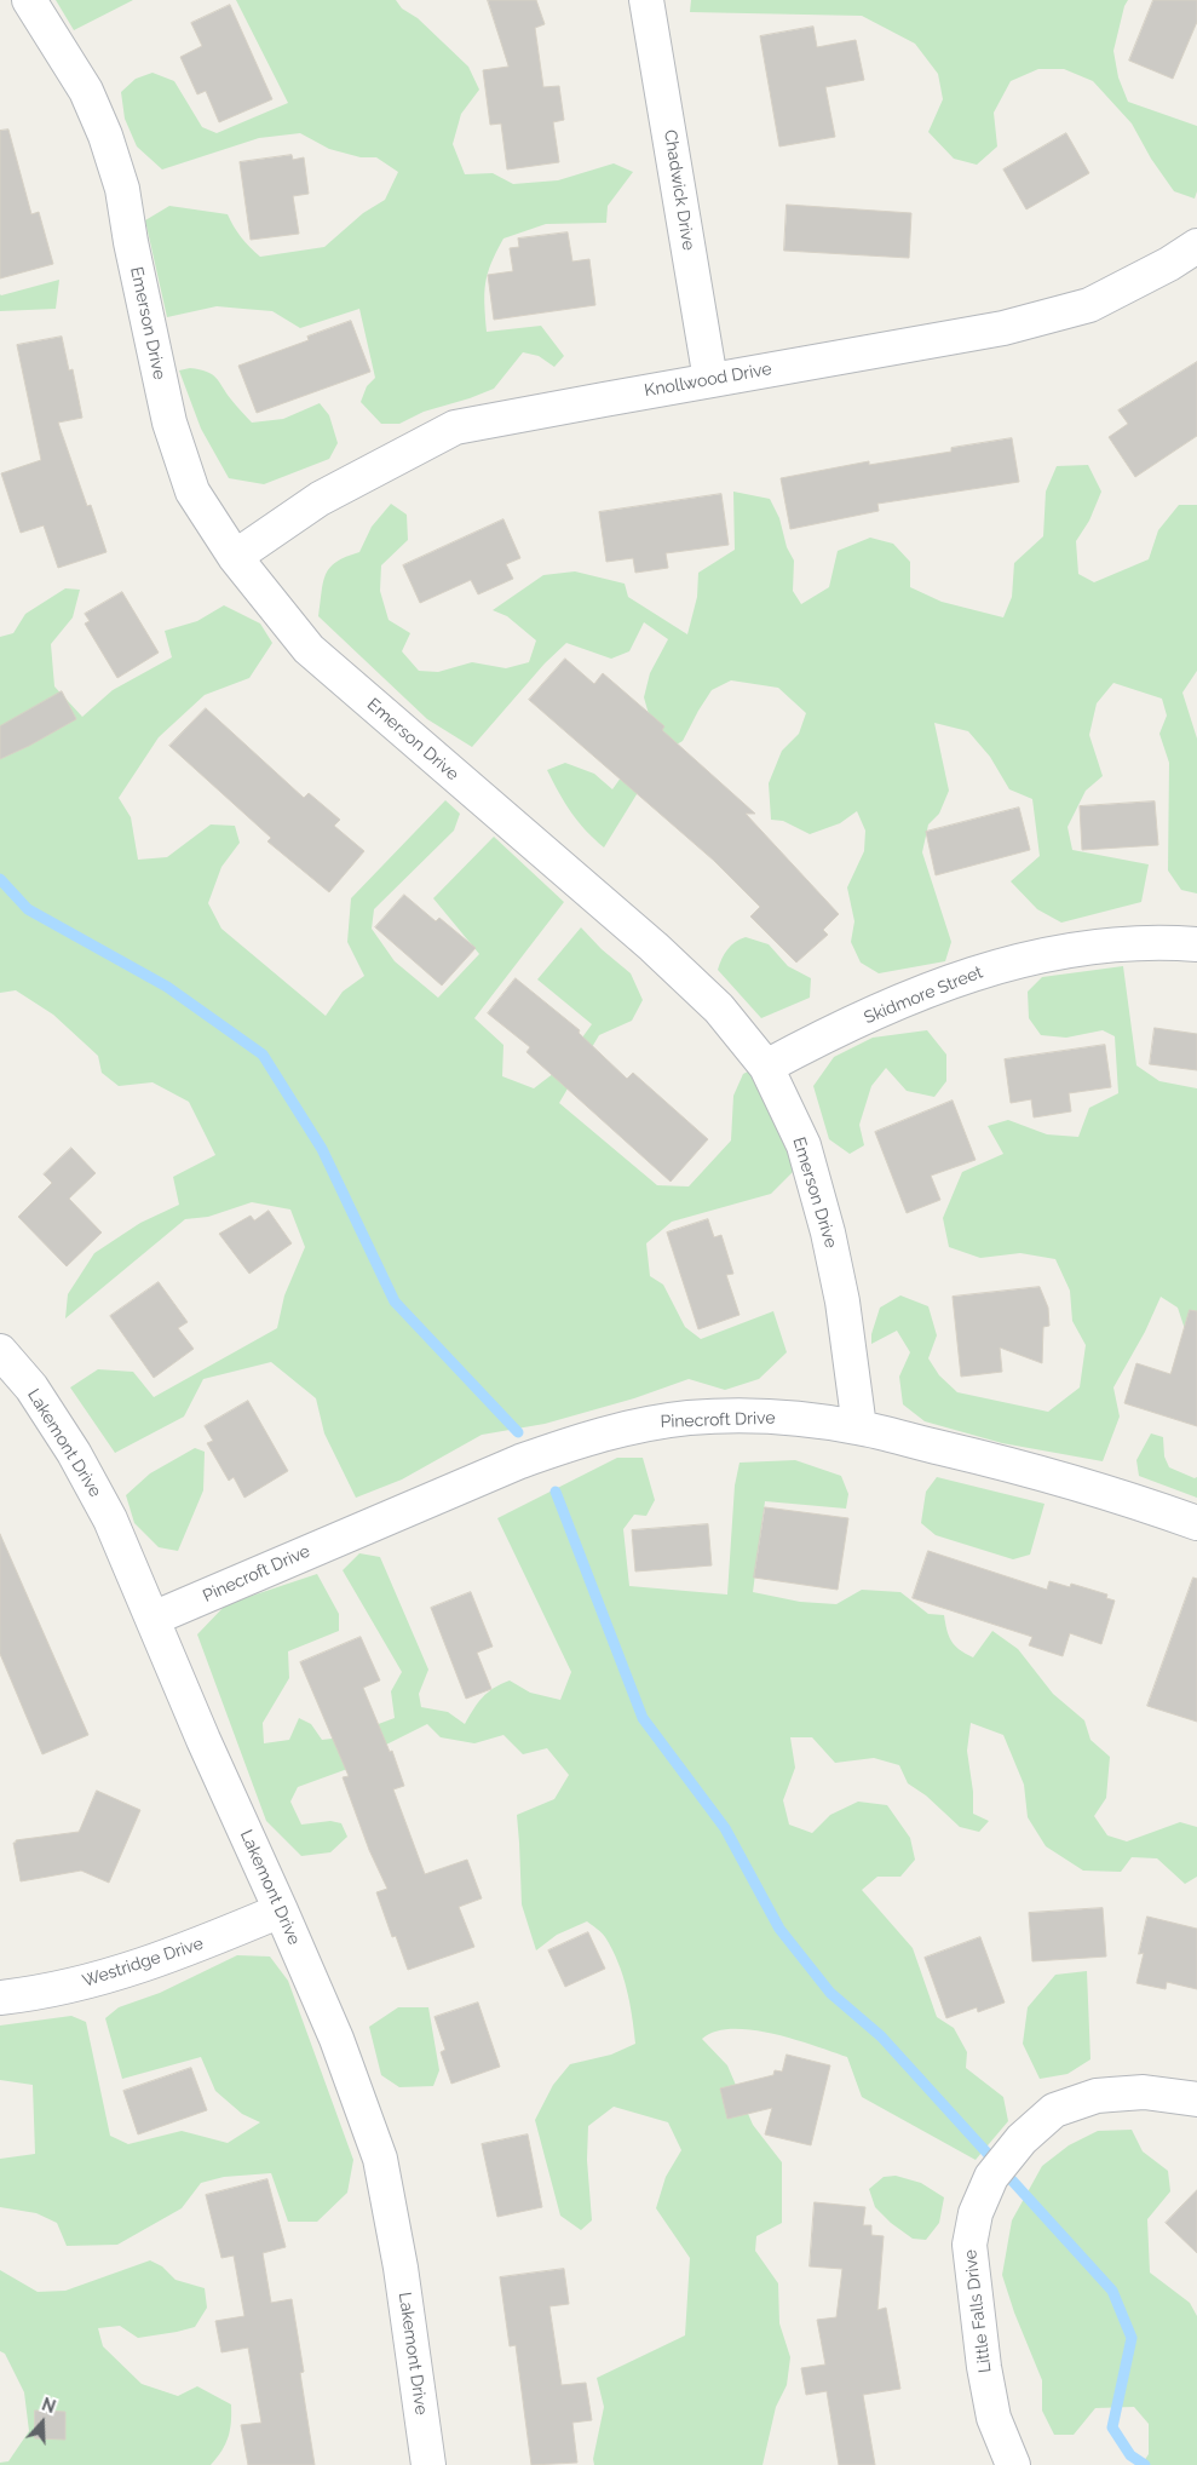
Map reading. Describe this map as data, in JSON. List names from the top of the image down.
{
  "streets": {
    "street": [
      "Chadwick Drive",
      "Emerson Drive",
      "Knollwood Drive",
      "Skidmore Street",
      "Pinecroft Drive",
      "Lakemont Drive",
      "Westridge Drive",
      "Little Falls Drive"
    ]
  },
  "crossings": [
    ["Chadwick Drive", "Knollwood Drive"],
    ["Emerson Drive", "Knollwood Drive"],
    ["Emerson Drive", "Skidmore Street"],
    ["Emerson Drive", "Pinecroft Drive"],
    ["Pinecroft Drive", "Lakemont Drive"],
    ["Lakemont Drive", "Westridge Drive"]
  ],
  "north": "top"
}
